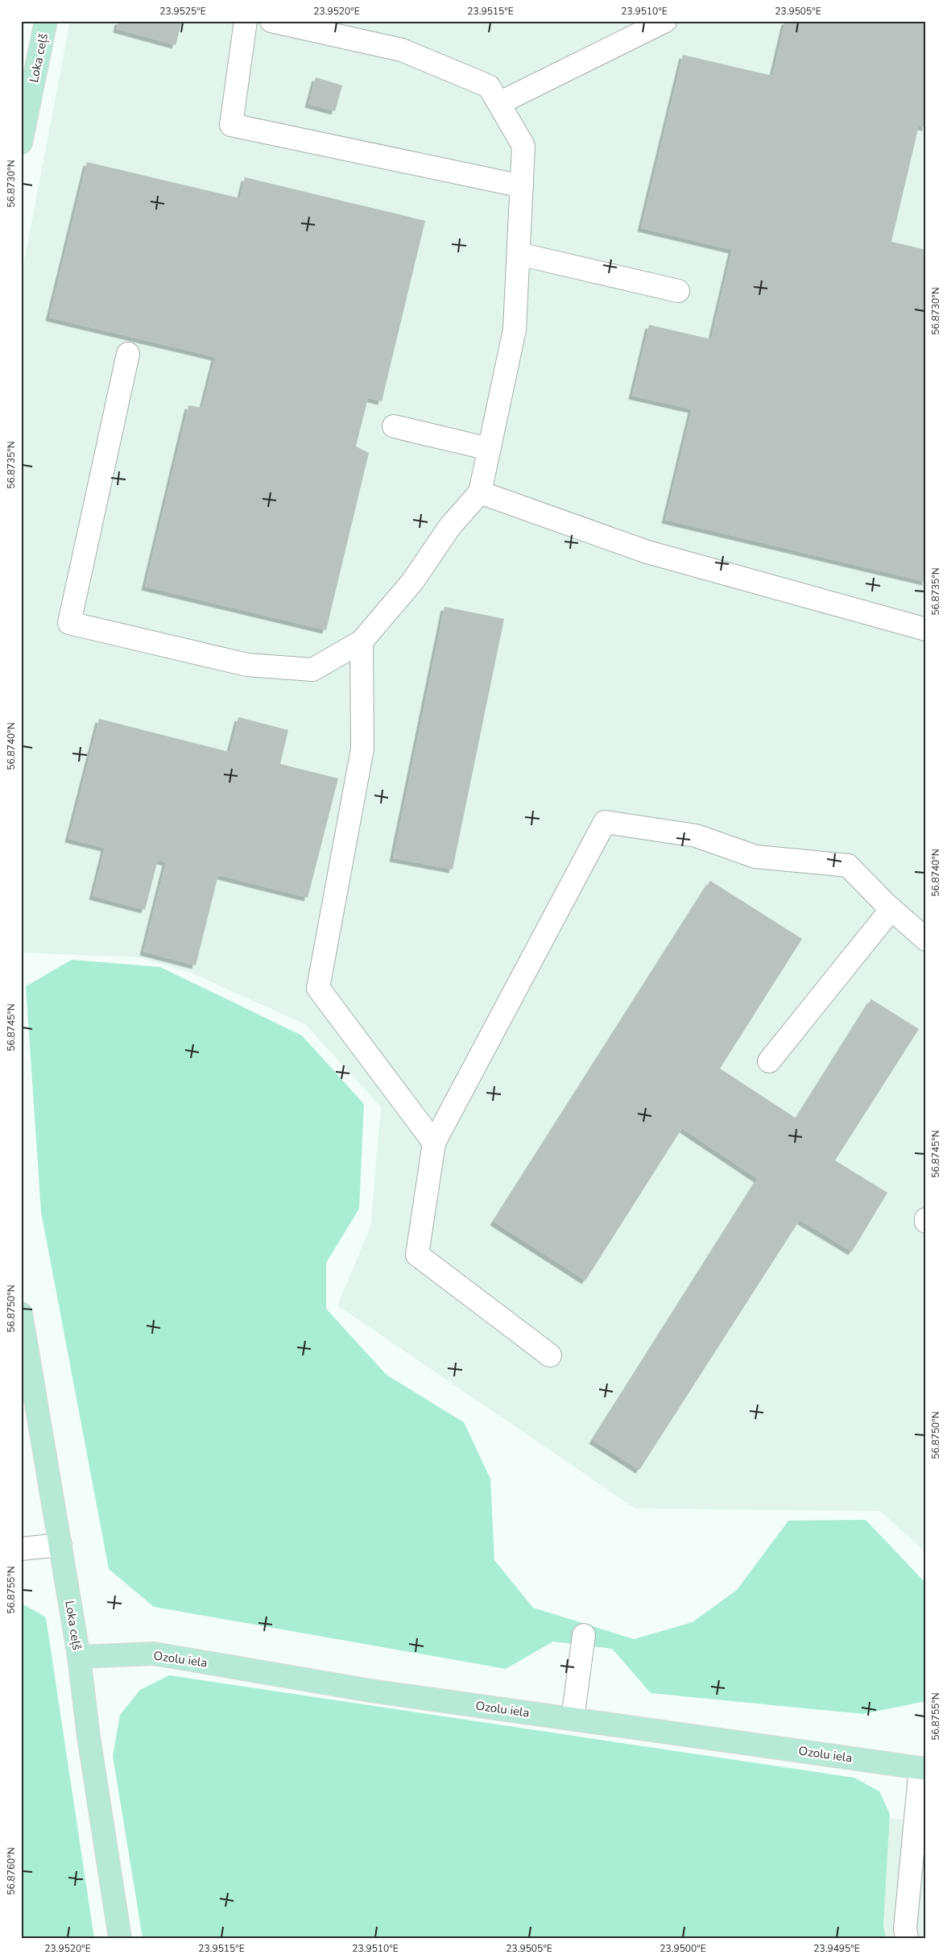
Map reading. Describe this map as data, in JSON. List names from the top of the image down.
{
  "streets": {
    "main road": ["Loka ceļš", "Ozolu iela"]
  },
  "crossings": [
    ["Loka ceļš", "Ozolu iela"]
  ],
  "coordinates": [
    "23.9525°E",
    "23.9520°E",
    "23.9515°E",
    "23.9510°E",
    "23.9505°E",
    "56.8730°N",
    "56.8735°N",
    "56.8740°N",
    "56.8745°N",
    "56.8750°N",
    "56.8755°N",
    "56.8760°N",
    "23.9500°E",
    "23.9495°E"
  ]
}
